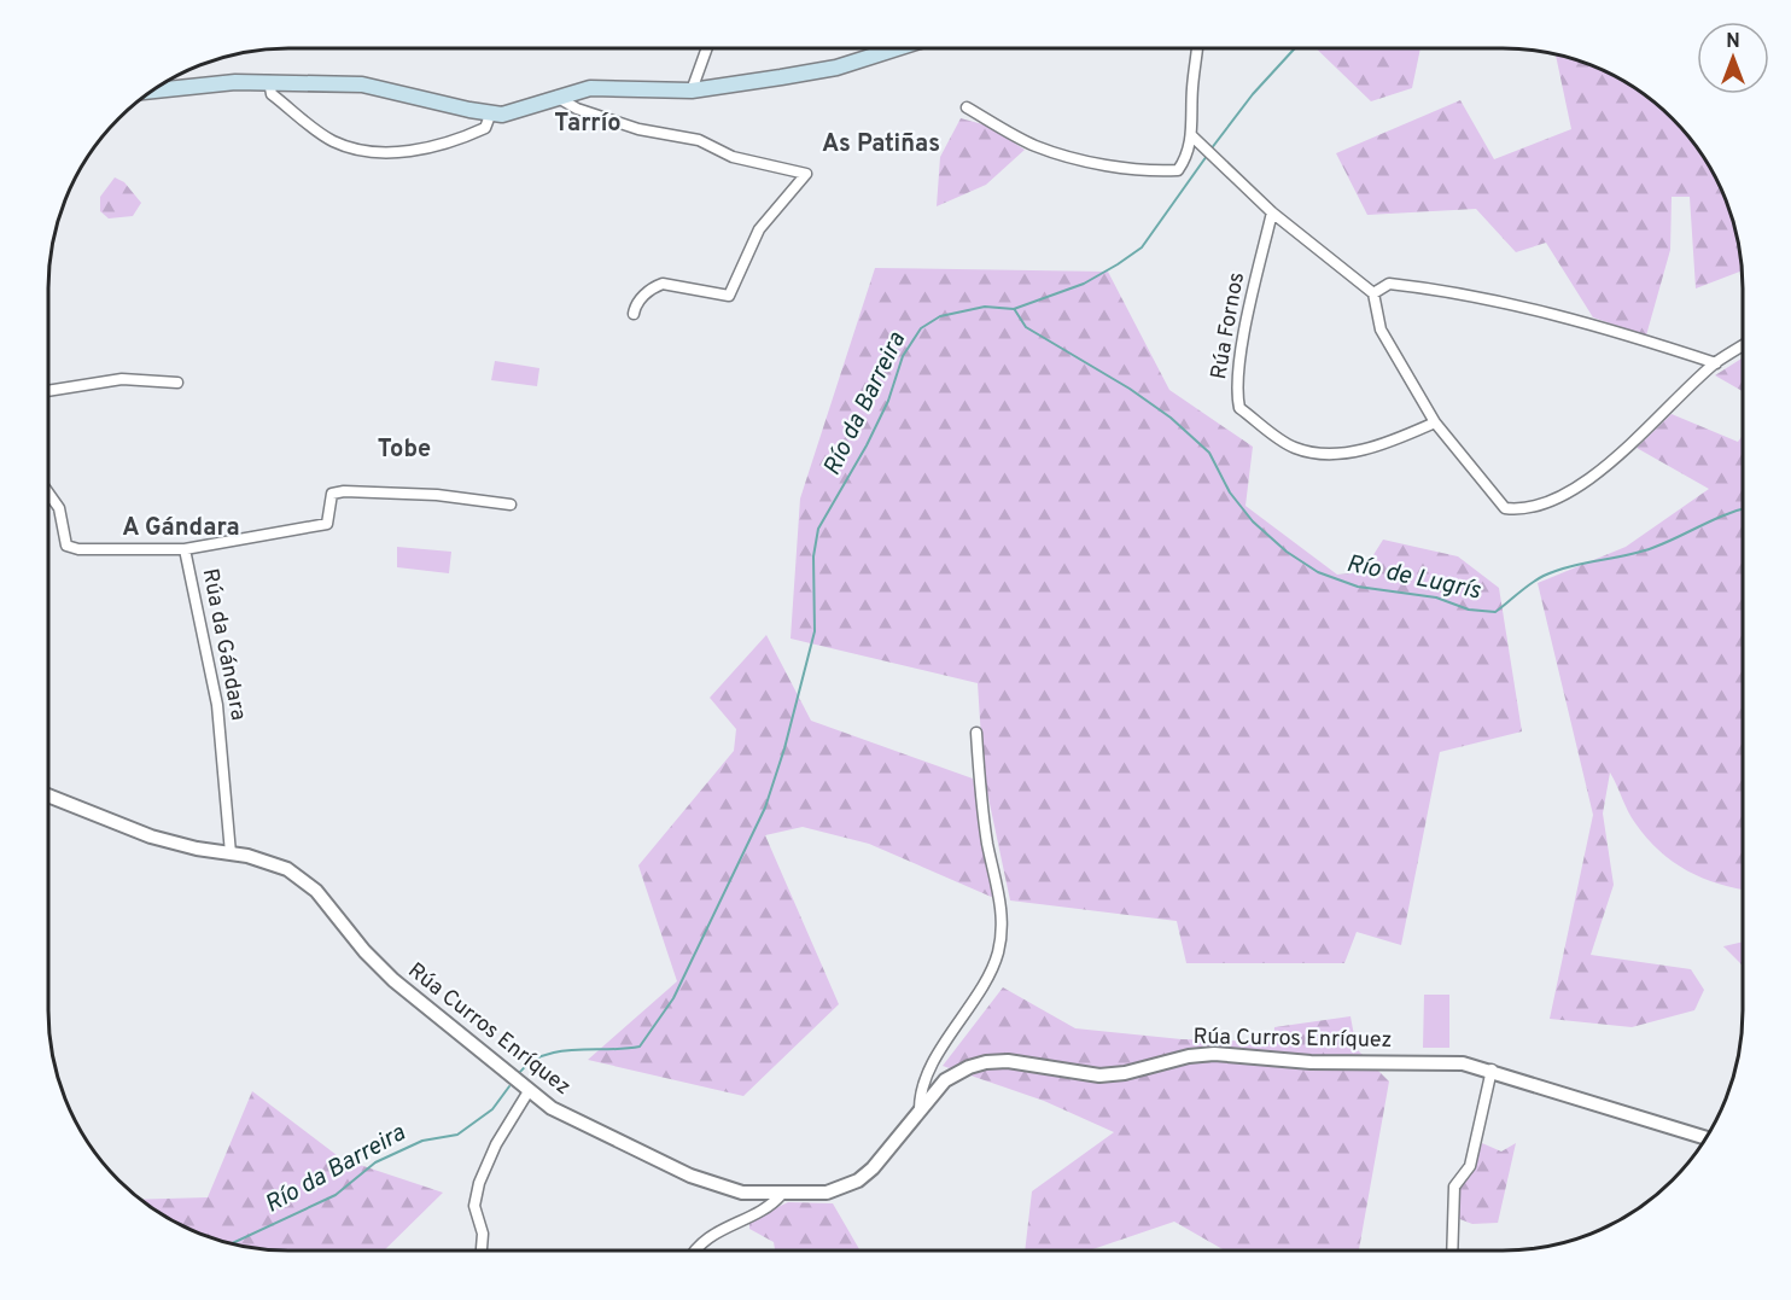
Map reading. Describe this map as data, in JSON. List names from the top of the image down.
{
  "streets": {
    "street": ["Rúa Fornos", "Rúa da Gándara", "Rúa Curros Enríquez"]
  },
  "crossings": [
    ["Rúa da Gándara", "Rúa Curros Enríquez"]
  ],
  "districts": [
    "Tarrío",
    "As Patiñas",
    "Tobe",
    "A Gándara"
  ],
  "water": ["Río da Barreira", "Río de Lugrís"],
  "north": "top"
}
